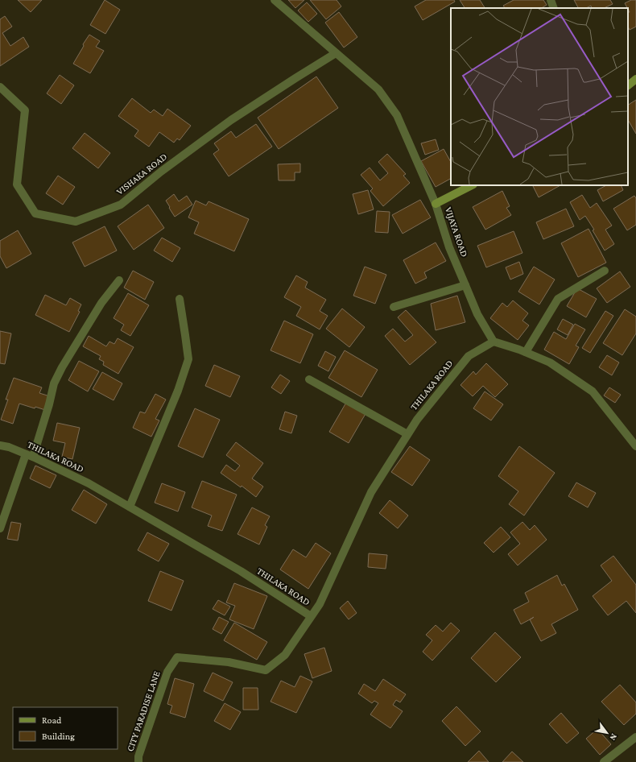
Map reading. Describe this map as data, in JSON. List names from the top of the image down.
{
  "streets": {
    "street": [
      "VISHAKA ROAD",
      "VIJAYA ROAD",
      "THILAKA ROAD",
      "CITY PARADISE LANE"
    ]
  },
  "crossings": [
    ["VISHAKA ROAD", "VIJAYA ROAD"],
    ["VIJAYA ROAD", "THILAKA ROAD"],
    ["THILAKA ROAD", "CITY PARADISE LANE"]
  ],
  "legend": ["Road", "Building"],
  "north": "bottom right"
}
